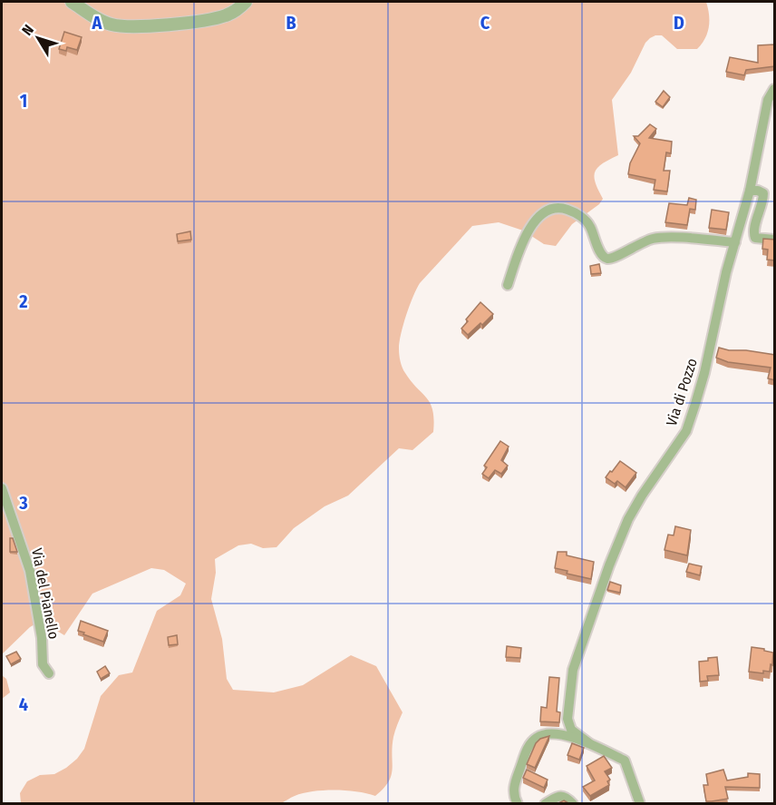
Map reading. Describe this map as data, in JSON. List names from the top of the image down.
{
  "streets": {
    "street": ["Via di Pozzo", "Via del Pianello"]
  },
  "north": "top left",
  "grid": {
    "columns": [
      "A",
      "B",
      "C",
      "D"
    ],
    "rows": [
      "1",
      "2",
      "3",
      "4"
    ]
  }
}
